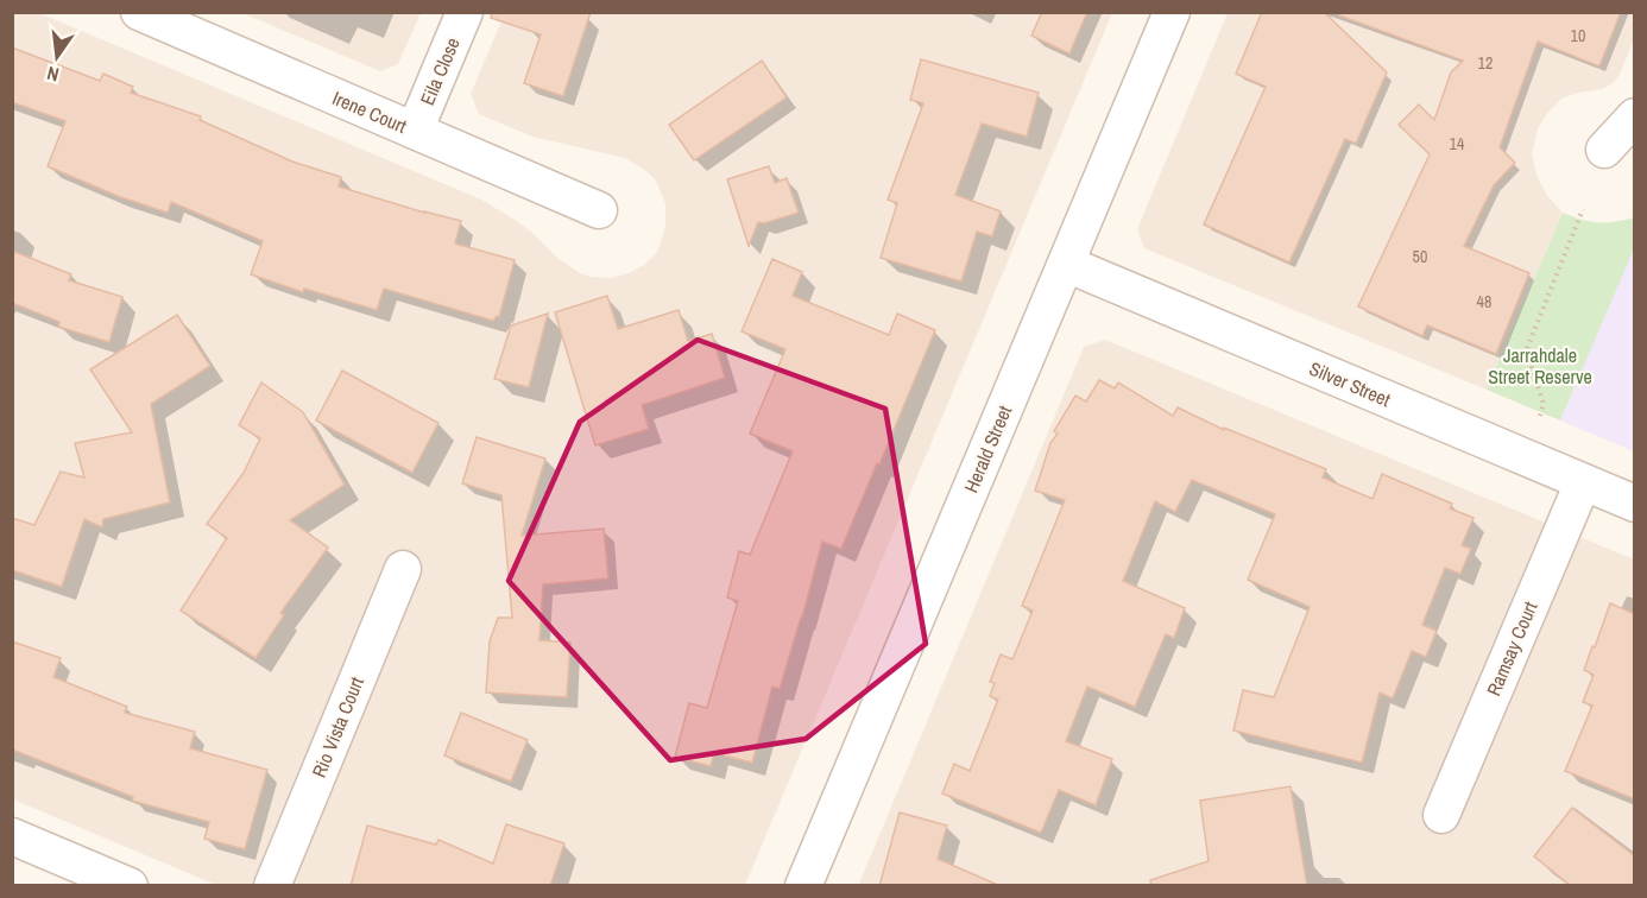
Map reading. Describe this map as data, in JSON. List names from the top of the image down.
{
  "streets": {
    "street": [
      "Eila Close",
      "Irene Court",
      "Silver Street",
      "Herald Street",
      "Ramsay Court",
      "Rio Vista Court"
    ]
  },
  "crossings": [
    ["Eila Close", "Irene Court"],
    ["Silver Street", "Herald Street"],
    ["Silver Street", "Ramsay Court"]
  ],
  "parks": ["Jarrahdale Street Reserve"],
  "house_numbers": [
    "10",
    "12",
    "14",
    "50",
    "48"
  ],
  "north": "bottom"
}
